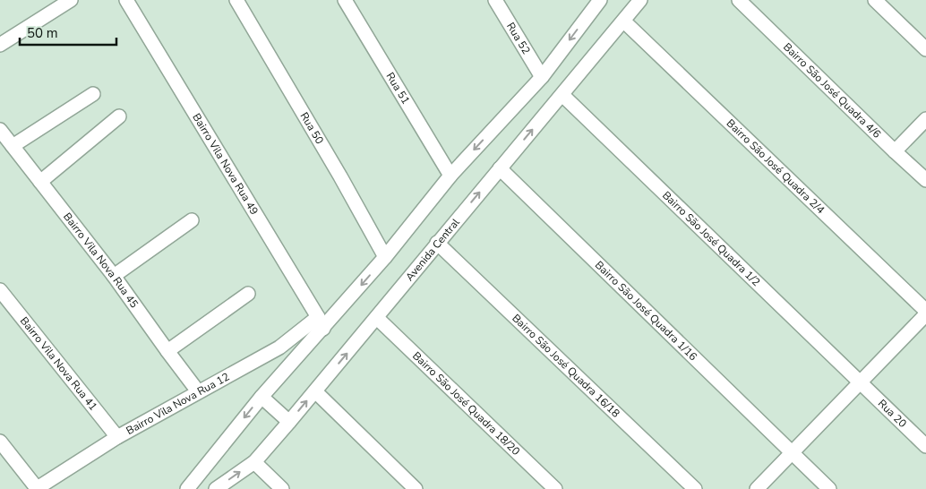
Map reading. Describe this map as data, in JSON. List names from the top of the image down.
{
  "streets": {
    "street": [
      "Rua 52",
      "Rua 51",
      "Bairro São José Quadra 4/6",
      "Rua 50",
      "Bairro Vila Nova Rua 49",
      "Bairro São José Quadra 2/4",
      "Bairro São José Quadra 1/2",
      "Avenida Central",
      "Bairro Vila Nova Rua 45",
      "Bairro São José Quadra 1/16",
      "Bairro Vila Nova Rua 41",
      "Bairro São José Quadra 16/18",
      "Bairro São José Quadra 18/20",
      "Bairro Vila Nova Rua 12",
      "Rua 20"
    ]
  },
  "crossings": [
    ["Bairro Vila Nova Rua 49", "Bairro Vila Nova Rua 12"],
    ["Bairro São José Quadra 2/4", "Avenida Central"],
    ["Bairro São José Quadra 1/2", "Avenida Central"],
    ["Bairro São José Quadra 1/2", "Rua 20"],
    ["Avenida Central", "Bairro São José Quadra 1/16"],
    ["Avenida Central", "Bairro São José Quadra 16/18"],
    ["Avenida Central", "Bairro São José Quadra 18/20"],
    ["Bairro Vila Nova Rua 45", "Bairro Vila Nova Rua 12"],
    ["Bairro Vila Nova Rua 41", "Bairro Vila Nova Rua 12"]
  ],
  "scale_bar": "50 m"
}
